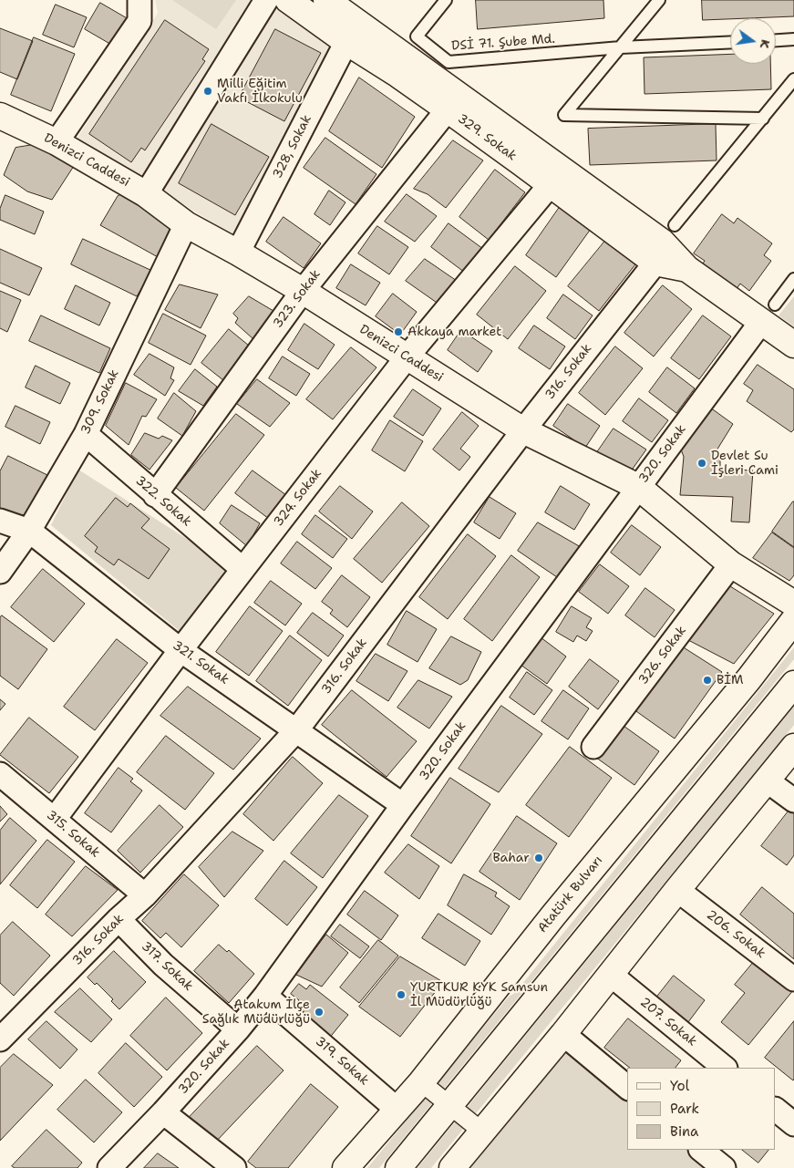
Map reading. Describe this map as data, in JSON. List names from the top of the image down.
{
  "streets": {
    "main road": ["329. Sokak", "Denizci Caddesi", "Atatürk Bulvarı"],
    "street": [
      "328, Sokak",
      "323. Sokak",
      "316. Sokak",
      "309. Sokak",
      "320. Sokak",
      "324. Sokak",
      "322. Sokak",
      "326. Sokak",
      "321. Sokak",
      "315. Sokak",
      "206. Sokak",
      "317. Sokak",
      "207. Sokak",
      "319. Sokak"
    ],
    "lane": ["DSİ 71. Şube Md."]
  },
  "crossings": [
    ["329. Sokak", "328, Sokak"],
    ["329. Sokak", "323. Sokak"],
    ["329. Sokak", "316. Sokak"],
    ["329. Sokak", "320. Sokak"],
    ["329. Sokak", "324. Sokak"],
    ["328, Sokak", "Denizci Caddesi"],
    ["Denizci Caddesi", "323. Sokak"],
    ["Denizci Caddesi", "316. Sokak"],
    ["Denizci Caddesi", "309. Sokak"],
    ["Denizci Caddesi", "320. Sokak"],
    ["Denizci Caddesi", "324. Sokak"],
    ["Denizci Caddesi", "326. Sokak"],
    ["323. Sokak", "322. Sokak"],
    ["316. Sokak", "321. Sokak"],
    ["316. Sokak", "315. Sokak"],
    ["316. Sokak", "317. Sokak"],
    ["309. Sokak", "322. Sokak"],
    ["309. Sokak", "321. Sokak"],
    ["320. Sokak", "321. Sokak"],
    ["320. Sokak", "317. Sokak"],
    ["320. Sokak", "319. Sokak"],
    ["324. Sokak", "322. Sokak"],
    ["324. Sokak", "321. Sokak"],
    ["324. Sokak", "315. Sokak"],
    ["Atatürk Bulvarı", "319. Sokak"]
  ],
  "places": [
    "Milli Eğitim Vakfı İlkokulu",
    "Akkaya market",
    "Devlet Su İşleri Cami",
    "BİM",
    "Bahar",
    "YURTKUR KYK Samsun İl Müdürlüğü",
    "Atakum İlçe Sağlık Müdürlüğü"
  ],
  "legend": ["Yol", "Park", "Bina"],
  "north": "right"
}
